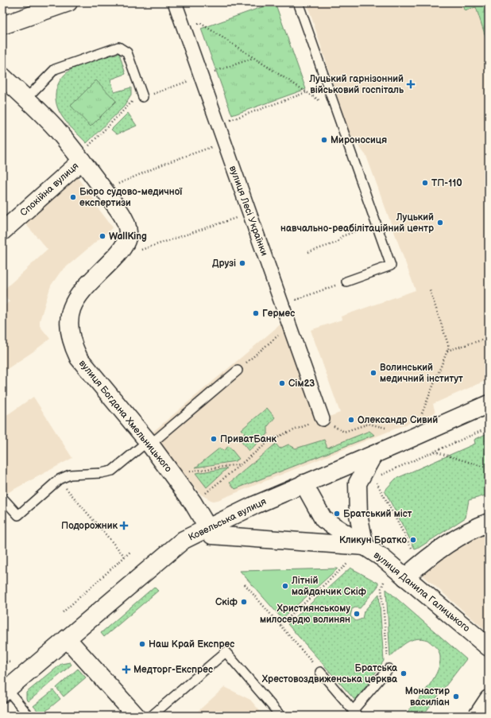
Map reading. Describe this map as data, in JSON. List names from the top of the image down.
{
  "streets": {
    "main road": [
      "Спокійна вулиця",
      "вулиця Богдана Хмельницького",
      "Ковельська вулиця",
      "вулиця Данила Галицького"
    ],
    "street": ["вулиця Лесі Українки"]
  },
  "crossings": [
    ["Спокійна вулиця", "вулиця Богдана Хмельницького"],
    ["вулиця Богдана Хмельницького", "Ковельська вулиця"],
    ["Ковельська вулиця", "вулиця Данила Галицького"]
  ],
  "places": {
    "health": ["Луцький гарнізонний військовий госпіталь", "Подорожник", "Медторг-Експрес"],
    "other": [
      "Мироносиця",
      "ТП-110",
      "Бюро судово-медичної експертизи",
      "Луцький навчально-реабілітаційний центр",
      "WallKing",
      "Друзі",
      "Гермес",
      "Волинський медичний інститут",
      "Сім23",
      "Олександр Сивий",
      "ПриватБанк",
      "Братський міст",
      "Кликун Братко",
      "Літній майданчик Скіф",
      "Скіф",
      "Християнському милосердю волинян",
      "Наш Край Експрес",
      "Братська Хрестовоздвиженська церква",
      "Монастир василіан"
    ]
  }
}
